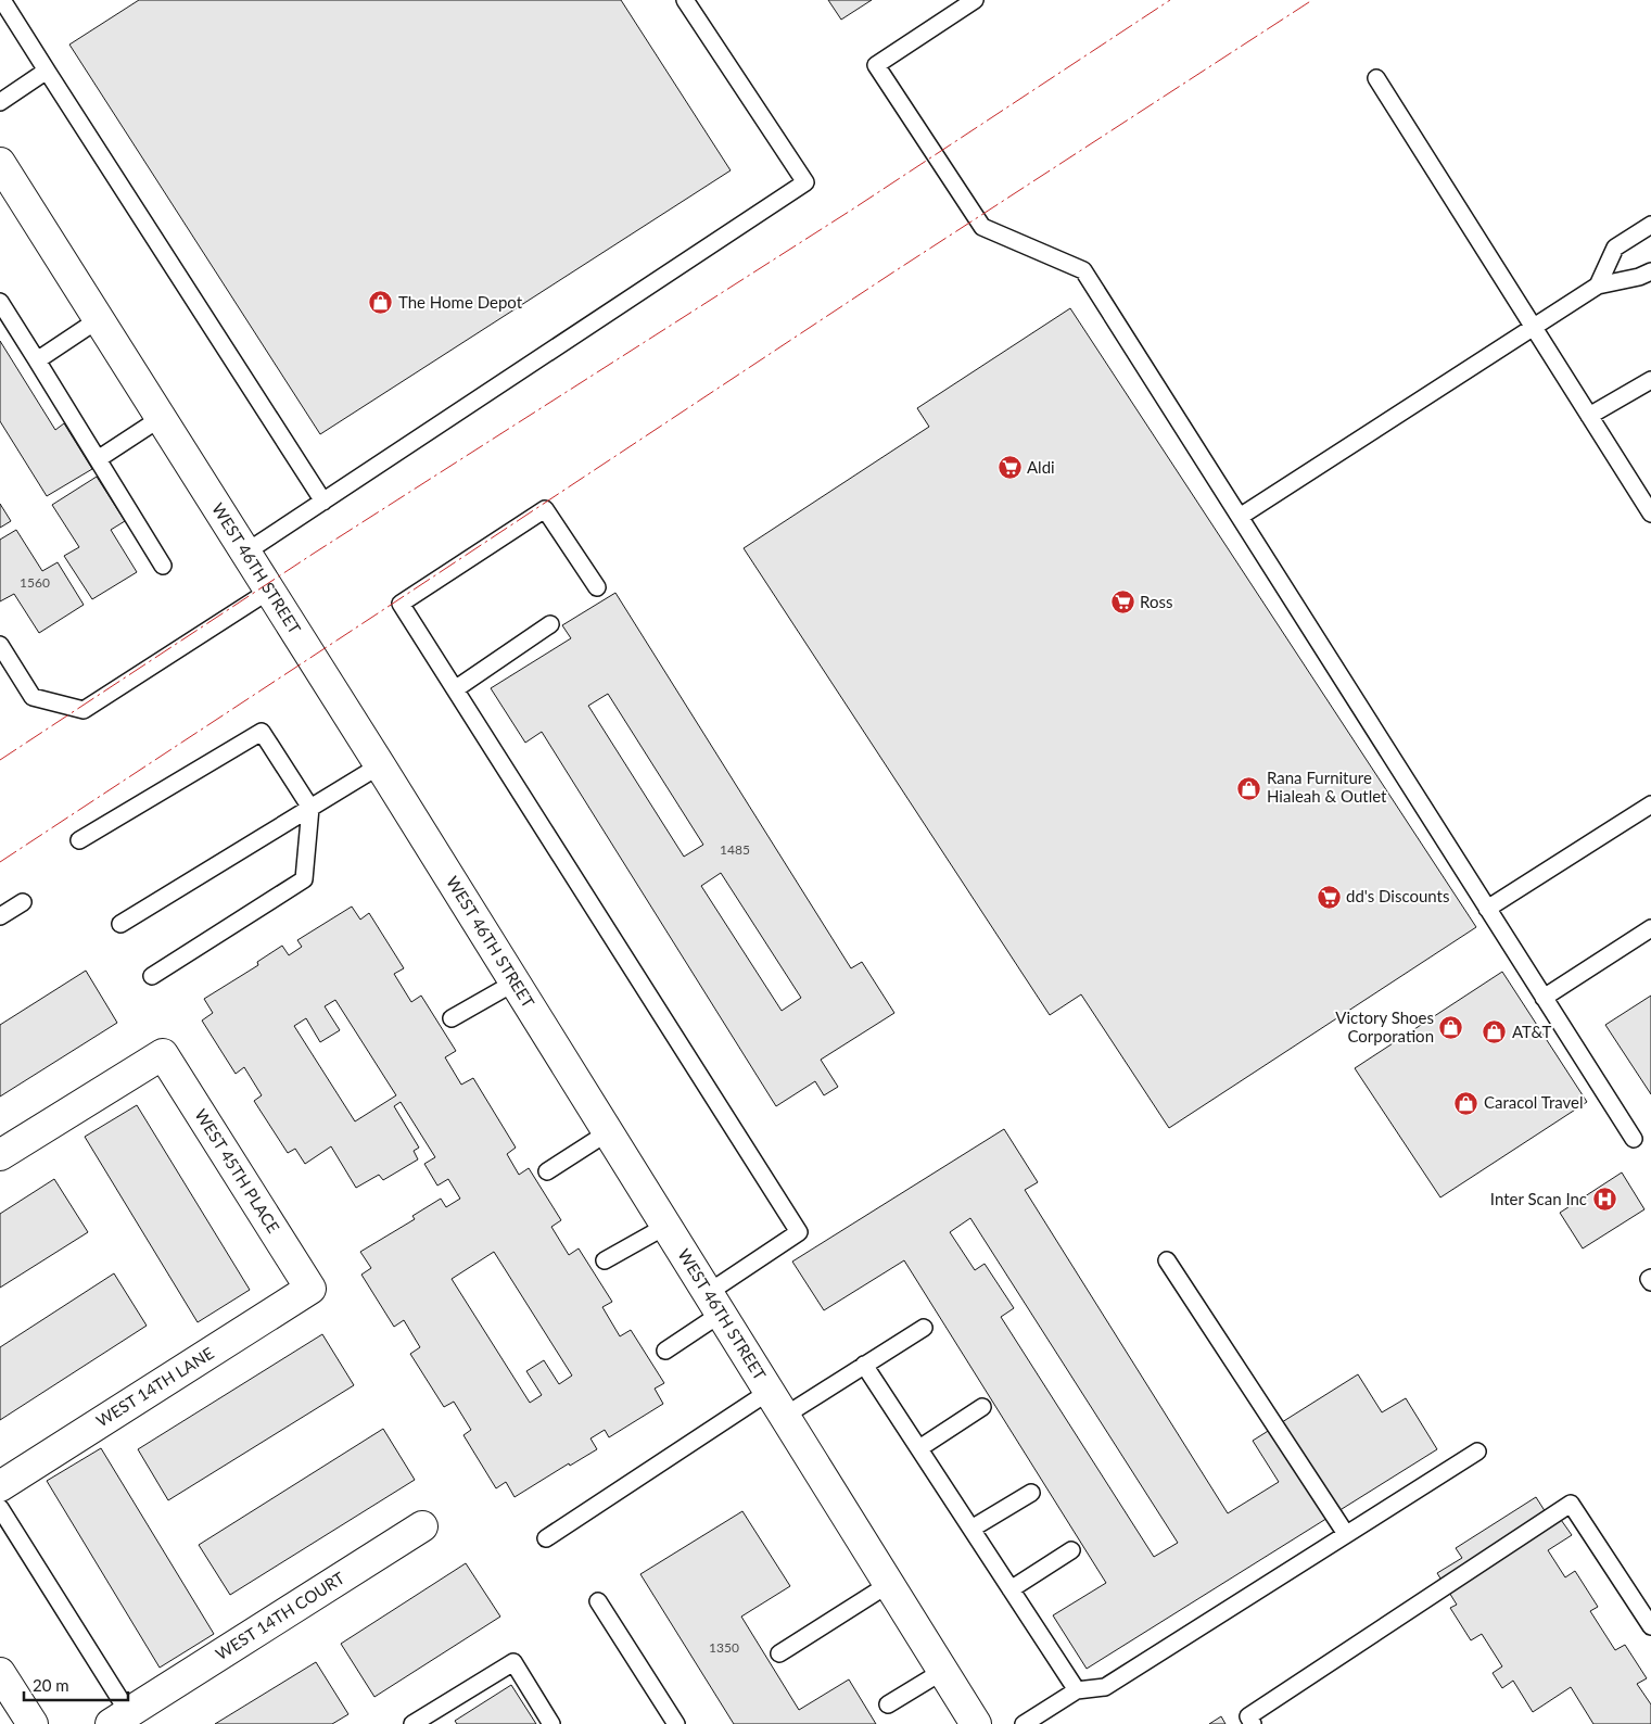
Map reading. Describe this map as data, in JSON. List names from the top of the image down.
{
  "streets": {
    "street": [
      "WEST 46TH STREET",
      "WEST 45TH PLACE",
      "WEST 14TH LANE",
      "WEST 14TH COURT"
    ]
  },
  "crossings": [
    ["WEST 45TH PLACE", "WEST 14TH LANE"]
  ],
  "places": {
    "shop": [
      "The Home Depot",
      "Rana Furniture Hialeah & Outlet",
      "Victory Shoes Corporation",
      "AT&T",
      "Caracol Travel"
    ],
    "supermarket": ["Aldi", "Ross", "dd's Discounts"],
    "hospital": ["Inter Scan Inc"]
  },
  "house_numbers": ["1560", "1485", "1350"],
  "scale_bar": "20 m"
}
